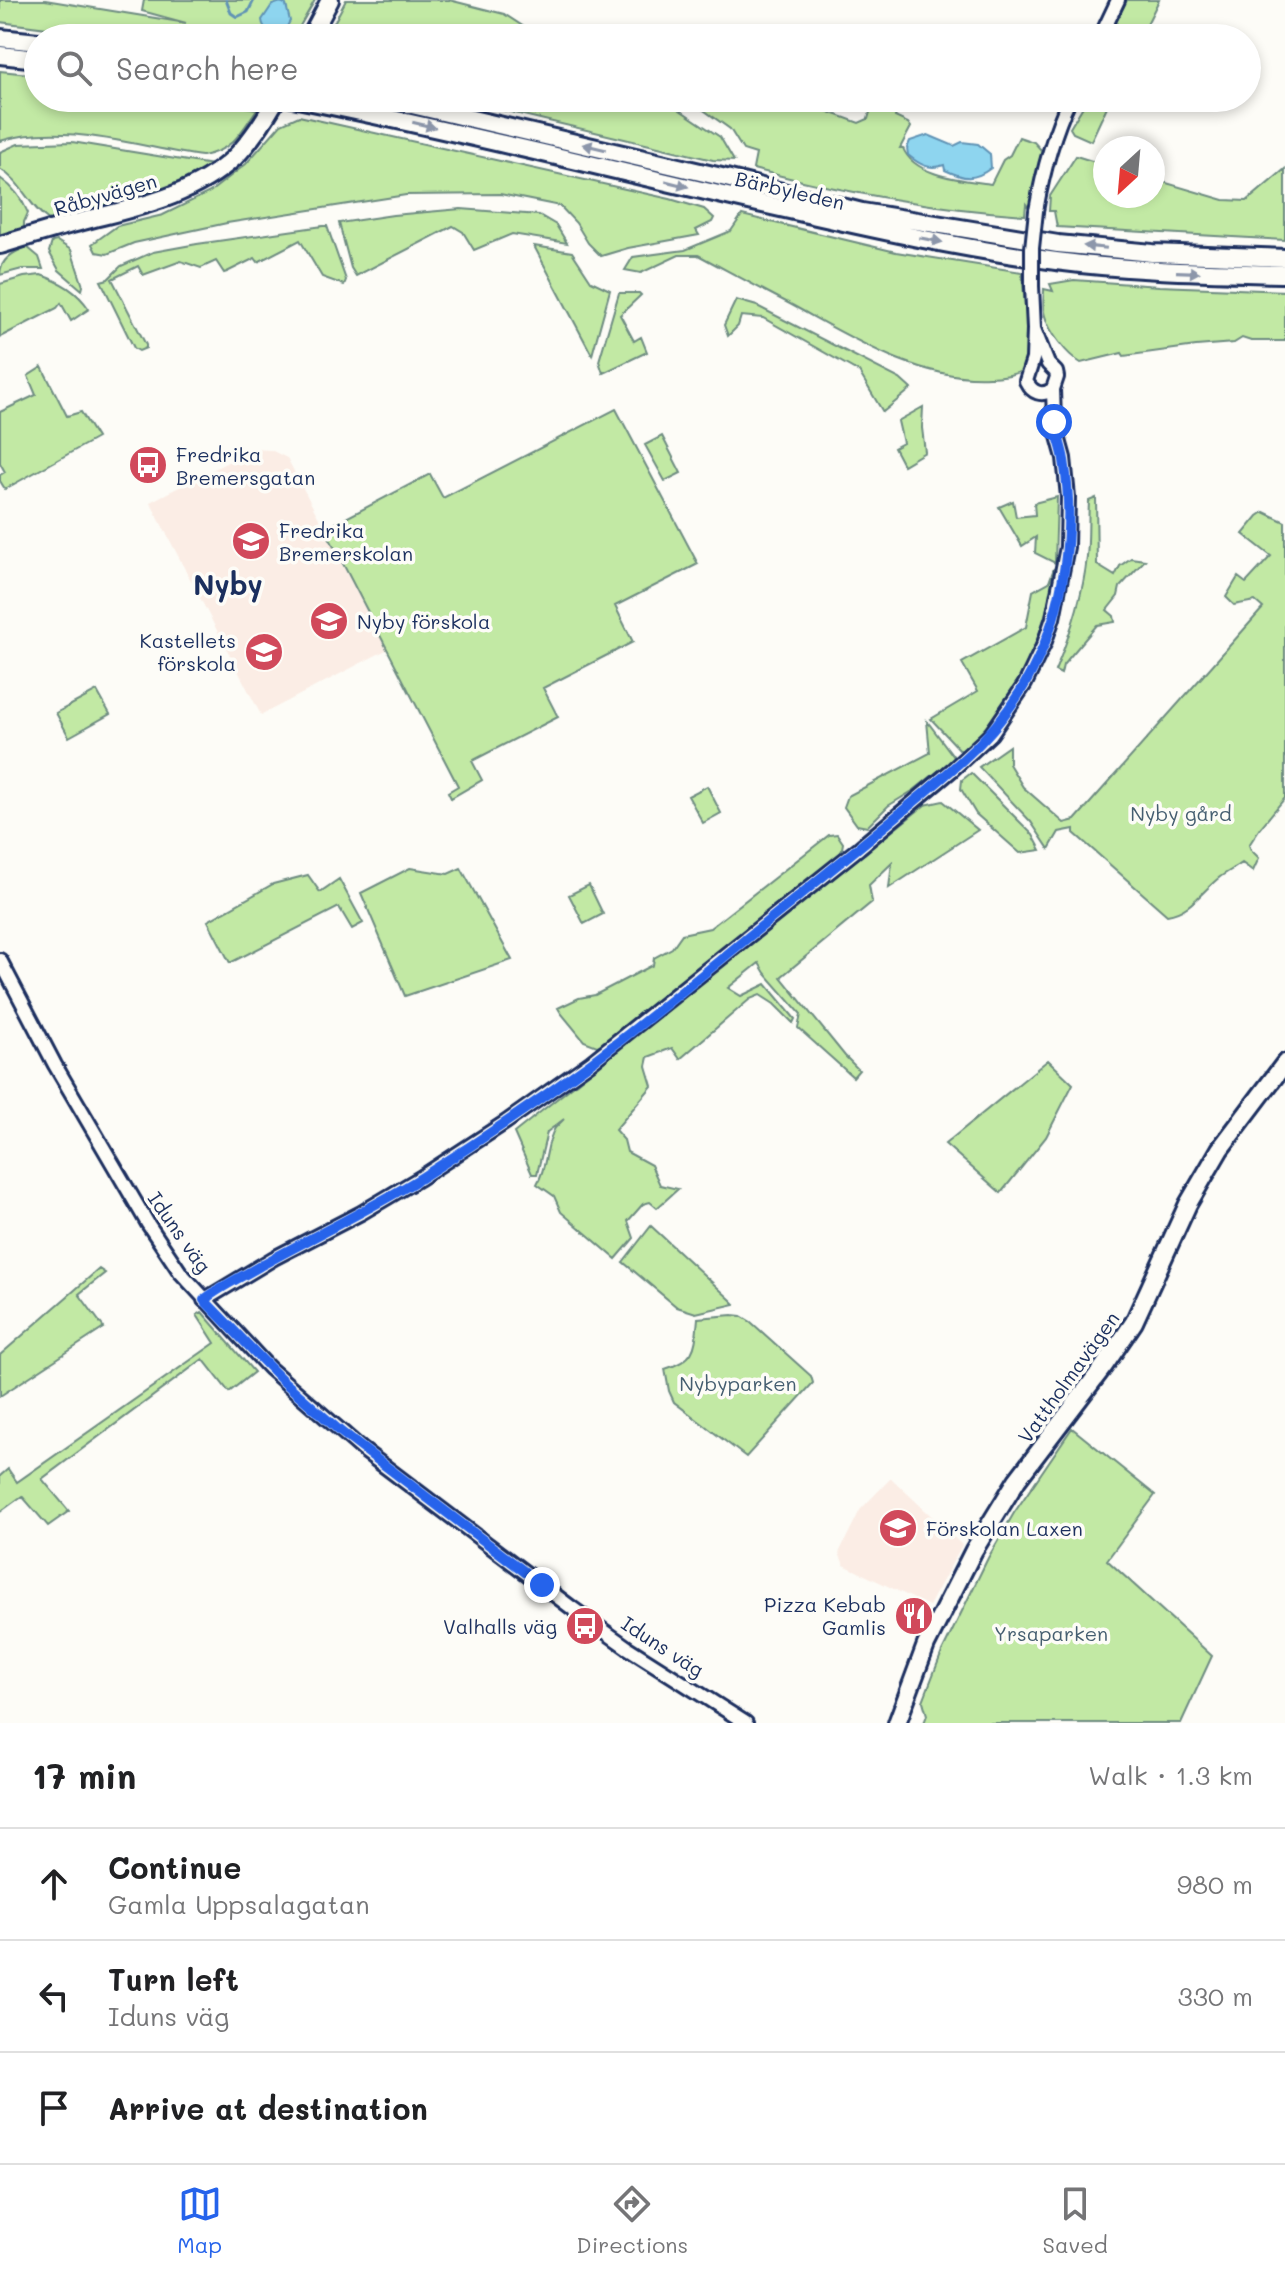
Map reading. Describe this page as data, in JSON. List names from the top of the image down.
{
  "streets": {
    "main road": ["Bärbyleden", "Råbyvägen", "Vattholmavägen"],
    "street": ["Iduns väg"]
  },
  "districts": ["Nyby"],
  "parks": ["Nyby gård", "Nybyparken", "Yrsaparken"],
  "places": {
    "bus stop": ["Fredrika Bremersgatan", "Valhalls väg"],
    "school or university": [
      "Fredrika Bremerskolan",
      "Nyby förskola",
      "Kastellets förskola",
      "Förskolan Laxen"
    ],
    "restaurant": ["Pizza Kebab Gamlis"]
  },
  "north": "bottom left",
  "page": {
    "search": "Search here",
    "heading": ["17 min", "Walk · 1.3 km"],
    "list": [
      ["Continue", "Gamla Uppsalagatan", "980 m"],
      ["Turn left", "Iduns väg", "330 m"],
      "Arrive at destination"
    ],
    "nav": ["Map", "Directions", "Saved"]
  }
}
